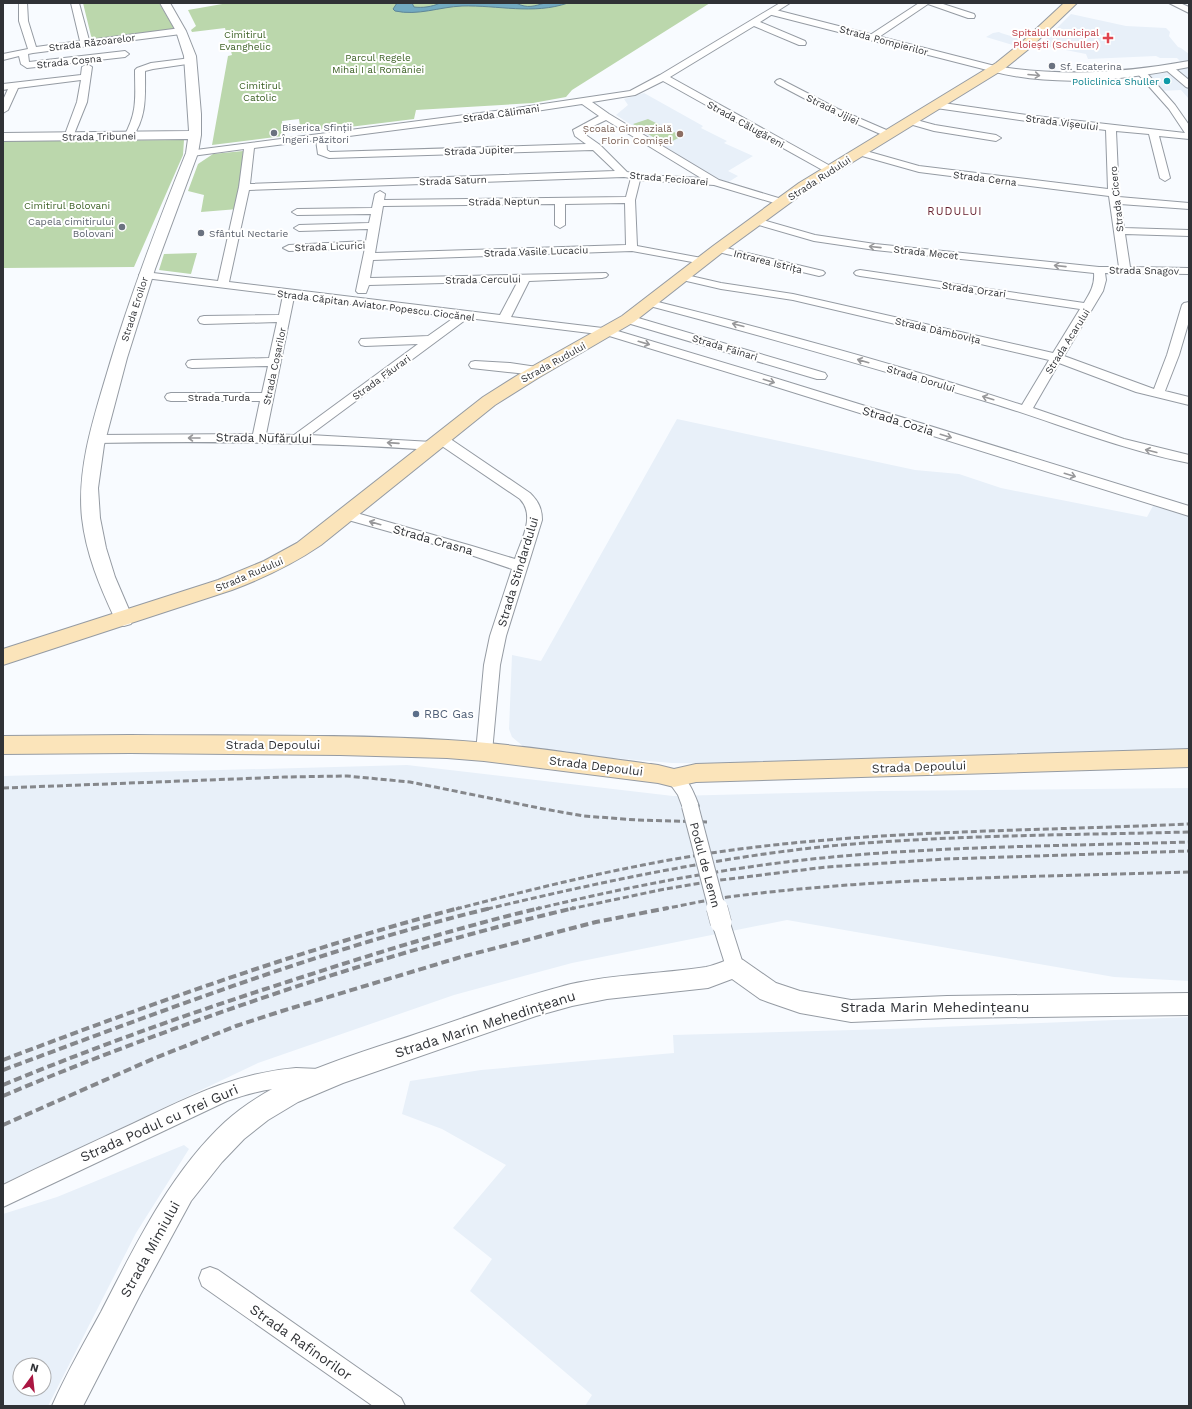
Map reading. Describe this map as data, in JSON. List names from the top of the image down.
{
  "streets": {
    "main road": ["Strada Rudului", "Strada Depoului"],
    "street": [
      "Strada Pompierilor",
      "Strada Răzoarelor",
      "Strada Coșna",
      "Strada Jijiei",
      "Strada Călimani",
      "Strada Vișeului",
      "Strada Călugăreni",
      "Strada Tribunei",
      "Strada Jupiter",
      "Strada Fecioarei",
      "Strada Cerna",
      "Strada Saturn",
      "Strada Cicero",
      "Strada Neptun",
      "Strada Licurici",
      "Strada Vasile Lucaciu",
      "Strada Mecet",
      "Intrarea Istrița",
      "Strada Snagov",
      "Strada Cercului",
      "Strada Orzari",
      "Strada Căpitan Aviator Popescu Ciocănel",
      "Strada Eroilor",
      "Strada Dâmbovița",
      "Strada Acarului",
      "Strada Făinari",
      "Strada Coșarilor",
      "Strada Făurari",
      "Strada Dorului",
      "Strada Turda",
      "Strada Cozia",
      "Strada Nufărului",
      "Strada Crasna",
      "Strada Stindardului",
      "Podul de Lemn",
      "Strada Marin Mehedințeanu",
      "Strada Podul cu Trei Guri",
      "Strada Mimiului",
      "Strada Rafinorilor"
    ]
  },
  "crossings": [
    ["Strada Pompierilor", "Strada Călimani"],
    ["Strada Pompierilor", "Strada Rudului"],
    ["Strada Răzoarelor", "Strada Coșna"],
    ["Strada Răzoarelor", "Strada Eroilor"],
    ["Strada Jijiei", "Strada Rudului"],
    ["Strada Călimani", "Strada Călugăreni"],
    ["Strada Călimani", "Strada Jupiter"],
    ["Strada Călimani", "Strada Eroilor"],
    ["Strada Vișeului", "Strada Rudului"],
    ["Strada Vișeului", "Strada Cicero"],
    ["Strada Călugăreni", "Strada Rudului"],
    ["Strada Tribunei", "Strada Eroilor"],
    ["Strada Fecioarei", "Strada Saturn"],
    ["Strada Rudului", "Strada Cerna"],
    ["Strada Rudului", "Strada Vasile Lucaciu"],
    ["Strada Rudului", "Strada Mecet"],
    ["Strada Rudului", "Intrarea Istrița"],
    ["Strada Rudului", "Strada Căpitan Aviator Popescu Ciocănel"],
    ["Strada Rudului", "Strada Eroilor"],
    ["Strada Rudului", "Strada Dâmbovița"],
    ["Strada Rudului", "Strada Făinari"],
    ["Strada Rudului", "Strada Dorului"],
    ["Strada Rudului", "Strada Cozia"],
    ["Strada Rudului", "Strada Nufărului"],
    ["Strada Rudului", "Strada Crasna"],
    ["Strada Rudului", "Strada Stindardului"],
    ["Strada Cerna", "Strada Cicero"],
    ["Strada Cicero", "Strada Snagov"],
    ["Strada Mecet", "Strada Snagov"],
    ["Strada Mecet", "Strada Acarului"],
    ["Strada Snagov", "Strada Acarului"],
    ["Strada Orzari", "Strada Acarului"],
    ["Strada Căpitan Aviator Popescu Ciocănel", "Strada Eroilor"],
    ["Strada Căpitan Aviator Popescu Ciocănel", "Strada Coșarilor"],
    ["Strada Căpitan Aviator Popescu Ciocănel", "Strada Făurari"],
    ["Strada Căpitan Aviator Popescu Ciocănel", "Strada Cozia"],
    ["Strada Eroilor", "Strada Nufărului"],
    ["Strada Dâmbovița", "Strada Acarului"],
    ["Strada Acarului", "Strada Dorului"],
    ["Strada Coșarilor", "Strada Turda"],
    ["Strada Coșarilor", "Strada Nufărului"],
    ["Strada Făurari", "Strada Nufărului"],
    ["Strada Nufărului", "Strada Stindardului"],
    ["Strada Crasna", "Strada Stindardului"],
    ["Strada Stindardului", "Strada Depoului"],
    ["Strada Depoului", "Podul de Lemn"],
    ["Podul de Lemn", "Strada Marin Mehedințeanu"],
    ["Strada Marin Mehedințeanu", "Strada Podul cu Trei Guri"],
    ["Strada Marin Mehedințeanu", "Strada Mimiului"]
  ],
  "one_way": ["Strada Dorului", "Strada Cozia", "Strada Crasna"],
  "districts": ["RUDULUI"],
  "parks": [
    "Cimitirul Evanghelic",
    "Parcul Regele Mihai I al României",
    "Cimitirul Catolic",
    "Cimitirul Bolovani"
  ],
  "places": {
    "health": ["Spitalul Municipal Ploiești (Schuller)"],
    "other": [
      "Sf. Ecaterina",
      "Policlinica Shuller",
      "Biserica Sfinții Îngeri Păzitori",
      "Școala Gimnazială Florin Comișel",
      "Capela cimitirului Bolovani",
      "Sfântul Nectarie",
      "RBC Gas"
    ]
  },
  "north": "top"
}
